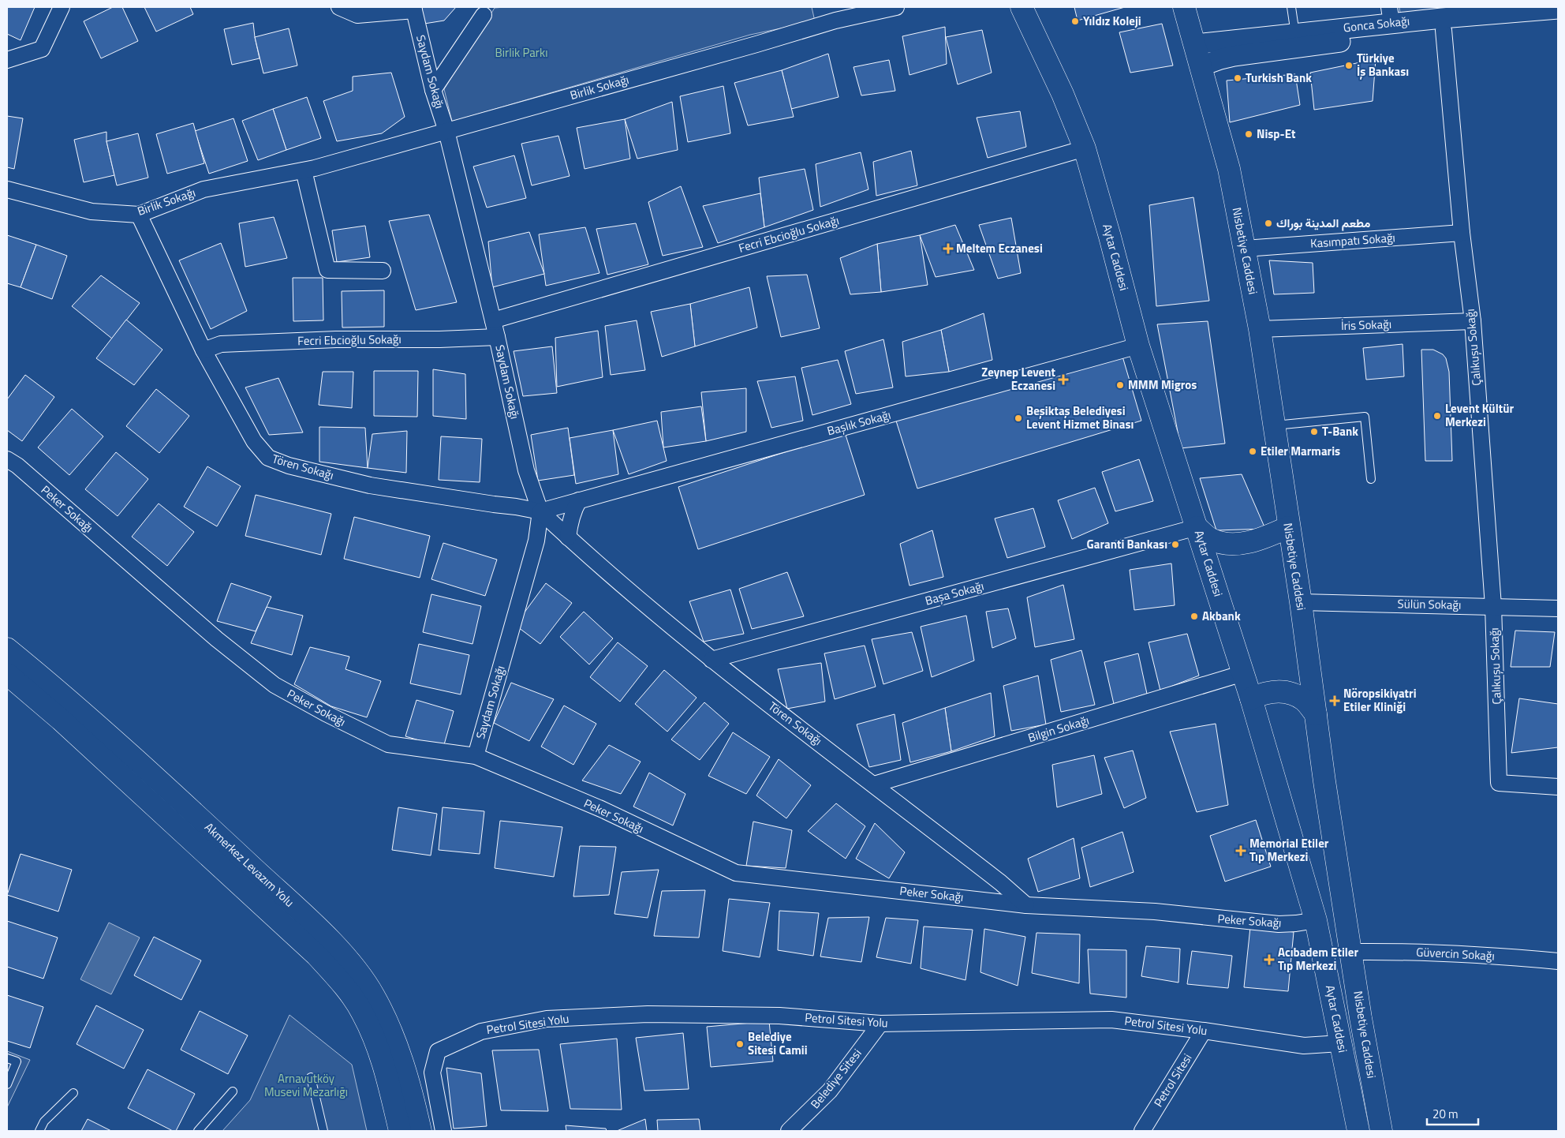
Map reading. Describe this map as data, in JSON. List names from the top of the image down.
{
  "streets": {
    "main road": ["Nisbetiye Caddesi", "Aytar Caddesi", "Akmerkez Levazım Yolu"],
    "street": [
      "Gonca Sokağı",
      "Saydam Sokağı",
      "Birlik Sokağı",
      "Fecri Ebcioğlu Sokağı",
      "Kasımpatı Sokağı",
      "İris Sokağı",
      "Çalıkuşu Sokağı",
      "Başlık Sokağı",
      "Tören Sokağı",
      "Peker Sokağı",
      "Başa Sokağı",
      "Sülün Sokağı",
      "Bilgin Sokağı",
      "Güvercin Sokağı",
      "Petrol Sitesi Yolu",
      "Belediye Sitesi",
      "Petrol Sitesi"
    ]
  },
  "crossings": [
    ["Gonca Sokağı", "Nisbetiye Caddesi"],
    ["Gonca Sokağı", "Çalıkuşu Sokağı"],
    ["Saydam Sokağı", "Birlik Sokağı"],
    ["Saydam Sokağı", "Fecri Ebcioğlu Sokağı"],
    ["Saydam Sokağı", "Başlık Sokağı"],
    ["Saydam Sokağı", "Tören Sokağı"],
    ["Saydam Sokağı", "Peker Sokağı"],
    ["Birlik Sokağı", "Tören Sokağı"],
    ["Fecri Ebcioğlu Sokağı", "Aytar Caddesi"],
    ["Fecri Ebcioğlu Sokağı", "Tören Sokağı"],
    ["Kasımpatı Sokağı", "Nisbetiye Caddesi"],
    ["Kasımpatı Sokağı", "Çalıkuşu Sokağı"],
    ["Nisbetiye Caddesi", "İris Sokağı"],
    ["Nisbetiye Caddesi", "Sülün Sokağı"],
    ["Nisbetiye Caddesi", "Güvercin Sokağı"],
    ["Aytar Caddesi", "Başlık Sokağı"],
    ["Aytar Caddesi", "Peker Sokağı"],
    ["Aytar Caddesi", "Başa Sokağı"],
    ["Aytar Caddesi", "Bilgin Sokağı"],
    ["Aytar Caddesi", "Petrol Sitesi Yolu"],
    ["İris Sokağı", "Çalıkuşu Sokağı"],
    ["Çalıkuşu Sokağı", "Sülün Sokağı"],
    ["Başlık Sokağı", "Tören Sokağı"],
    ["Tören Sokağı", "Peker Sokağı"],
    ["Tören Sokağı", "Başa Sokağı"],
    ["Tören Sokağı", "Bilgin Sokağı"],
    ["Petrol Sitesi Yolu", "Belediye Sitesi"],
    ["Petrol Sitesi Yolu", "Petrol Sitesi"]
  ],
  "parks": ["Birlik Parkı", "Arnavutköy Musevi Mezarlığı"],
  "places": {
    "other": [
      "Yıldız Koleji",
      "Türkiye İş Bankası",
      "Turkish Bank",
      "Nisp-Et",
      "مطعم المدينة بوراك",
      "MMM Migros",
      "Levent Kültür Merkezi",
      "Beşiktaş Belediyesi Levent Hizmet Binası",
      "T-Bank",
      "Etiler Marmaris",
      "Garanti Bankası",
      "Akbank",
      "Belediye Sitesi Camii"
    ],
    "health": [
      "Meltem Eczanesi",
      "Zeynep Levent Eczanesi",
      "Nöropsikiyatri Etiler Kliniği",
      "Memorial Etiler Tıp Merkezi",
      "Acıbadem Etiler Tıp Merkezi"
    ]
  },
  "scale_bar": "20 m"
}
